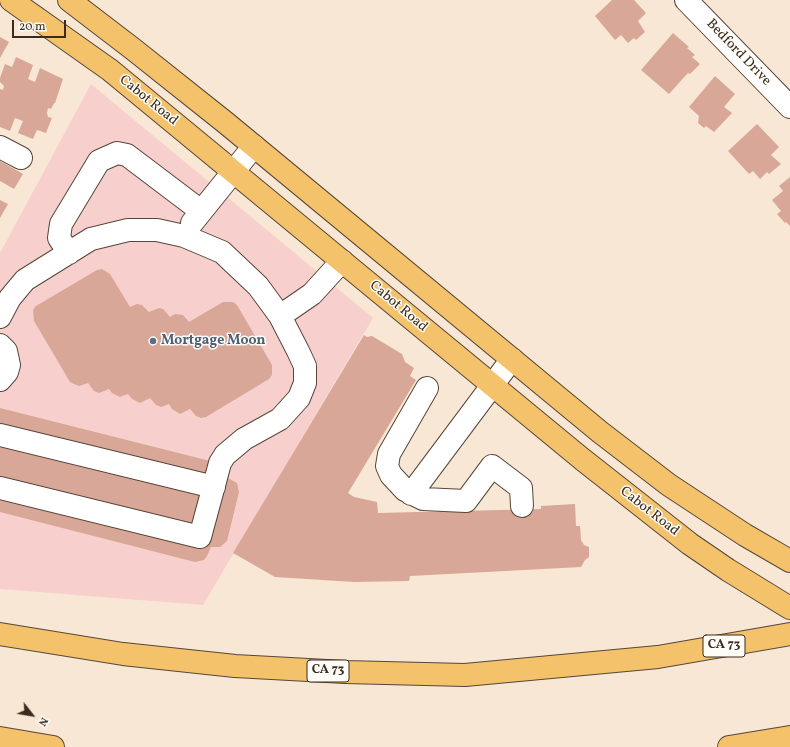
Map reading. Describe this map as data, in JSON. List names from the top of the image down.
{
  "streets": {
    "main road": ["Cabot Road", "CA 73"],
    "street": ["Bedford Drive"]
  },
  "places": ["Mortgage Moon"],
  "scale_bar": "20 m",
  "north": "bottom right"
}
